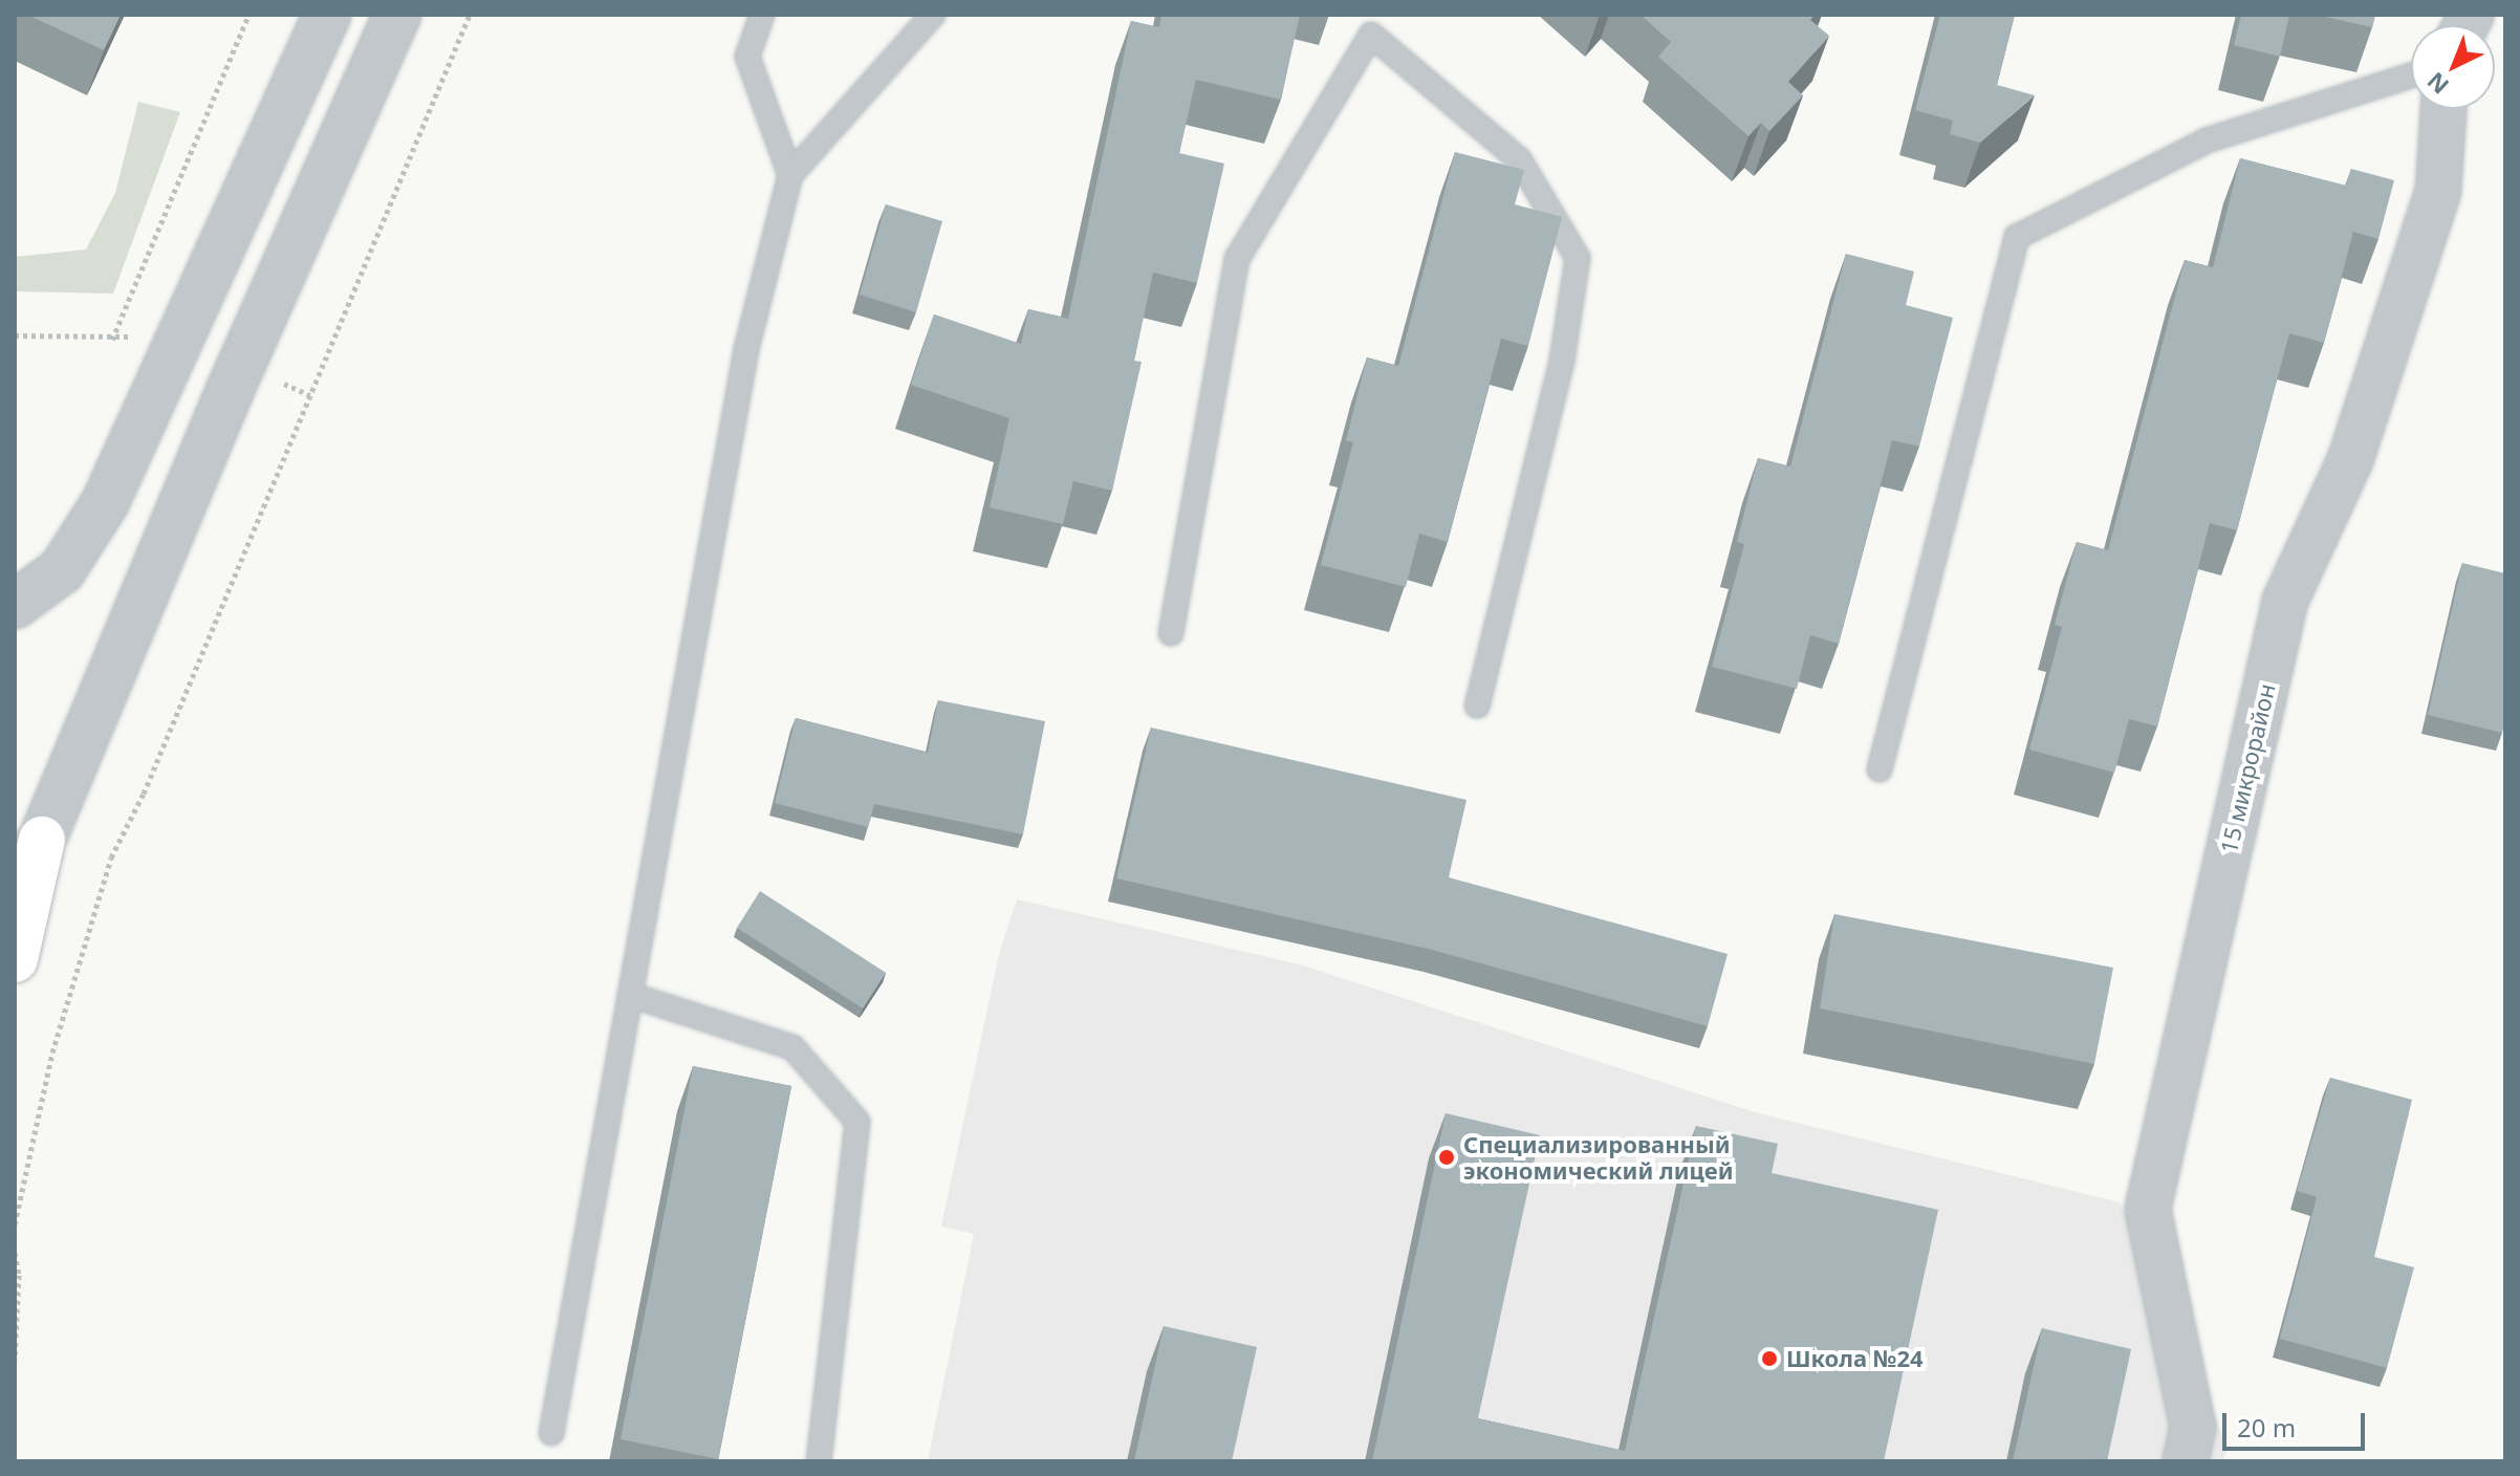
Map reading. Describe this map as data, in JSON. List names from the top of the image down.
{
  "streets": {
    "street": ["15 микрорайон"]
  },
  "places": ["Специализированный экономический лицей", "Школа №24"],
  "scale_bar": "20 m",
  "north": "bottom left"
}
